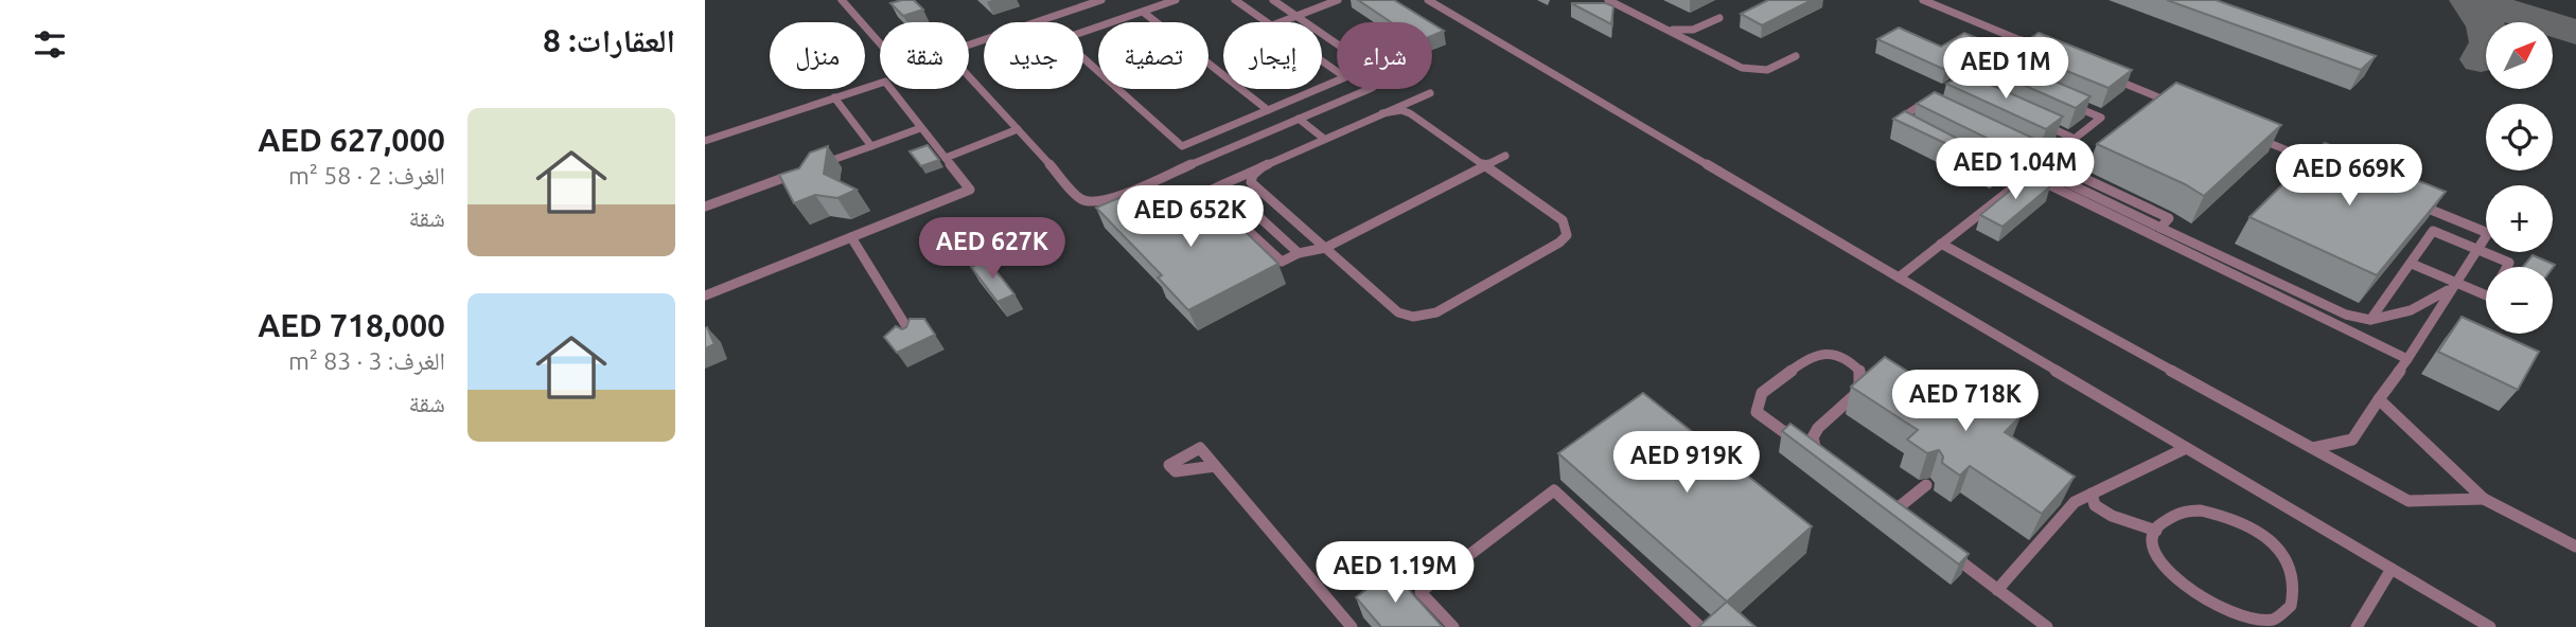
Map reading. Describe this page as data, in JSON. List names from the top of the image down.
{
  "north": "top right",
  "page": {
    "heading": "العقارات: 8",
    "map_buttons": ["+", "−"],
    "chip": [
      "شراء",
      "إيجار",
      "تصفية",
      "جديد",
      "شقة",
      "منزل"
    ],
    "price": [
      "AED 1M",
      "AED 1.04M",
      "AED 669K",
      "AED 652K",
      "AED 627K",
      "AED 718K",
      "AED 919K",
      "AED 1.19M"
    ],
    "list": [
      {
        "name": "AED 627,000",
        "note": "الغرف: 2 · 58 m² · شقة"
      },
      {
        "name": "AED 718,000",
        "note": "الغرف: 3 · 83 m² · شقة"
      }
    ]
  }
}
